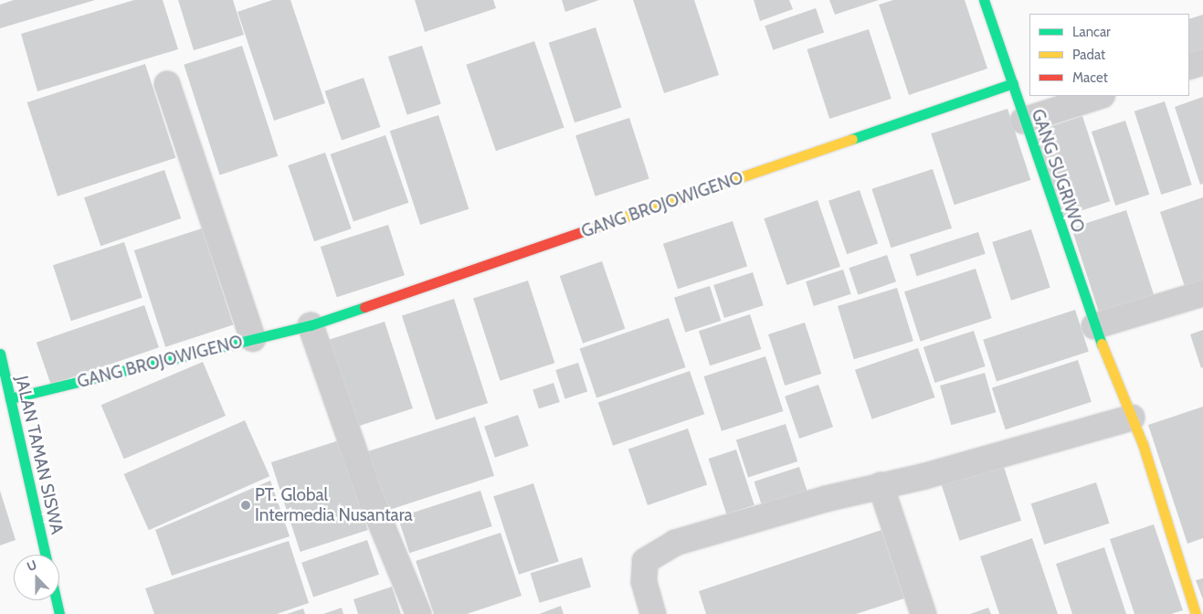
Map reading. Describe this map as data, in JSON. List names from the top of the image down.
{
  "streets": {
    "street": ["GANG SUGRIWO", "GANG BROJOWIGENO", "JALAN TAMAN SISWA"]
  },
  "crossings": [
    ["GANG SUGRIWO", "GANG BROJOWIGENO"],
    ["GANG BROJOWIGENO", "JALAN TAMAN SISWA"]
  ],
  "places": ["PT. Global Intermedia Nusantara"],
  "legend": ["Lancar", "Padat", "Macet"],
  "north": "top"
}
